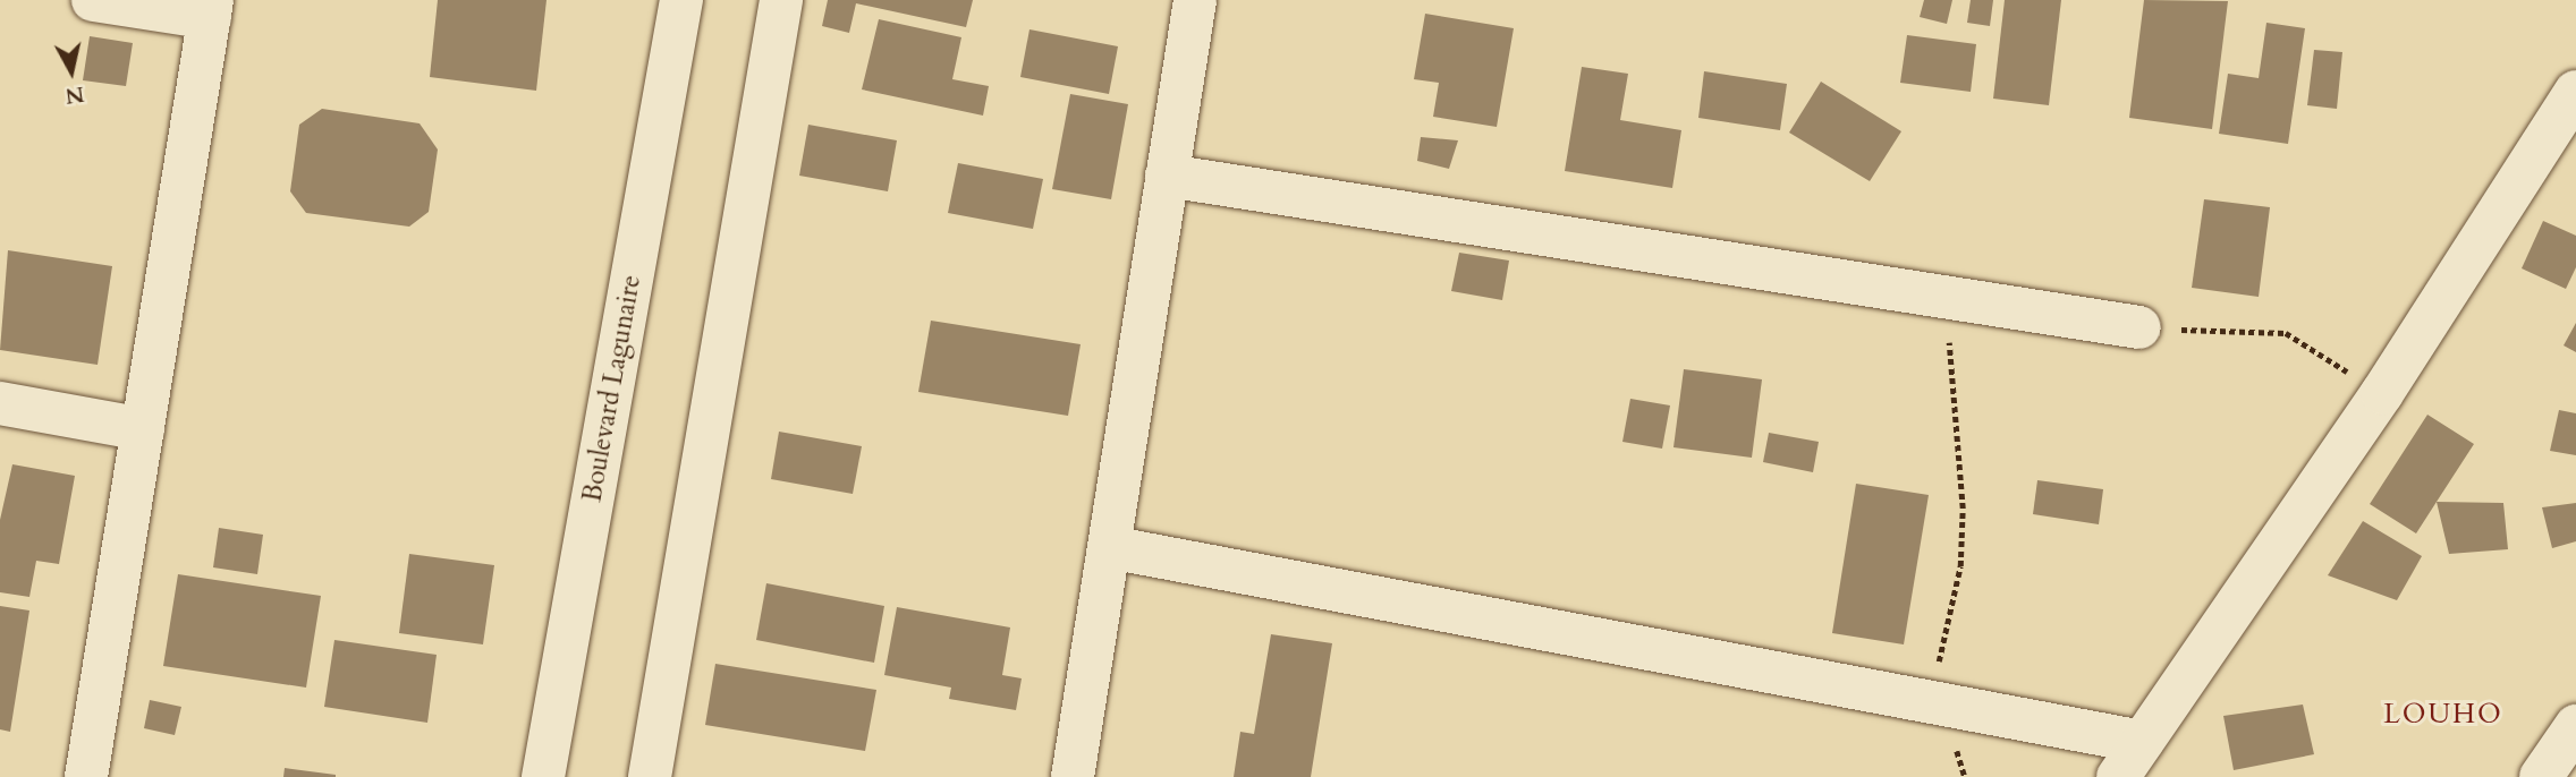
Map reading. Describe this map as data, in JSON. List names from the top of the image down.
{
  "streets": {
    "street": ["Boulevard Lagunaire"]
  },
  "districts": ["LOUHO"],
  "north": "bottom"
}
